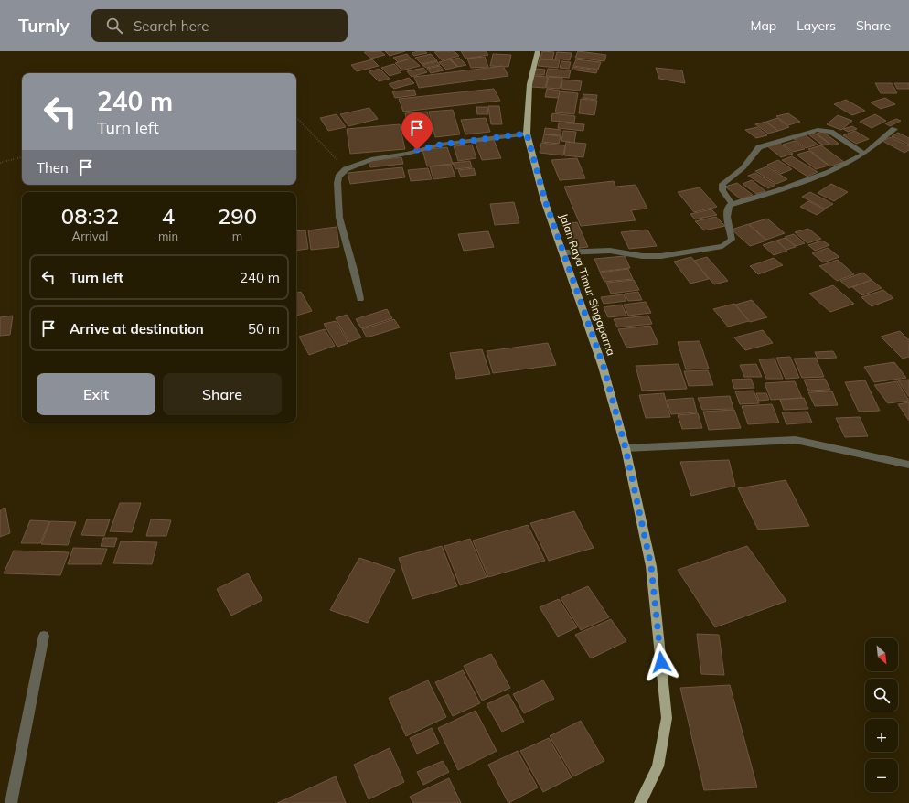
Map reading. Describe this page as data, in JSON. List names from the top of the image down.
{
  "streets": {
    "main road": ["Jalan Raya Timur Singaparna"]
  },
  "north": "bottom right",
  "page": {
    "header": "Turnly",
    "search": "Search here",
    "nav": ["Map", "Layers", "Share"],
    "turn": ["240 m", "Turn left"],
    "then": "Then",
    "eta": [
      "08:32",
      "Arrival",
      "4",
      "min",
      "290",
      "m"
    ],
    "list": [
      {
        "name": "Turn left",
        "value": "240 m"
      },
      {
        "name": "Arrive at destination",
        "value": "50 m"
      }
    ],
    "buttons": ["Exit", "Share"],
    "map_buttons": ["+", "−"]
  }
}
